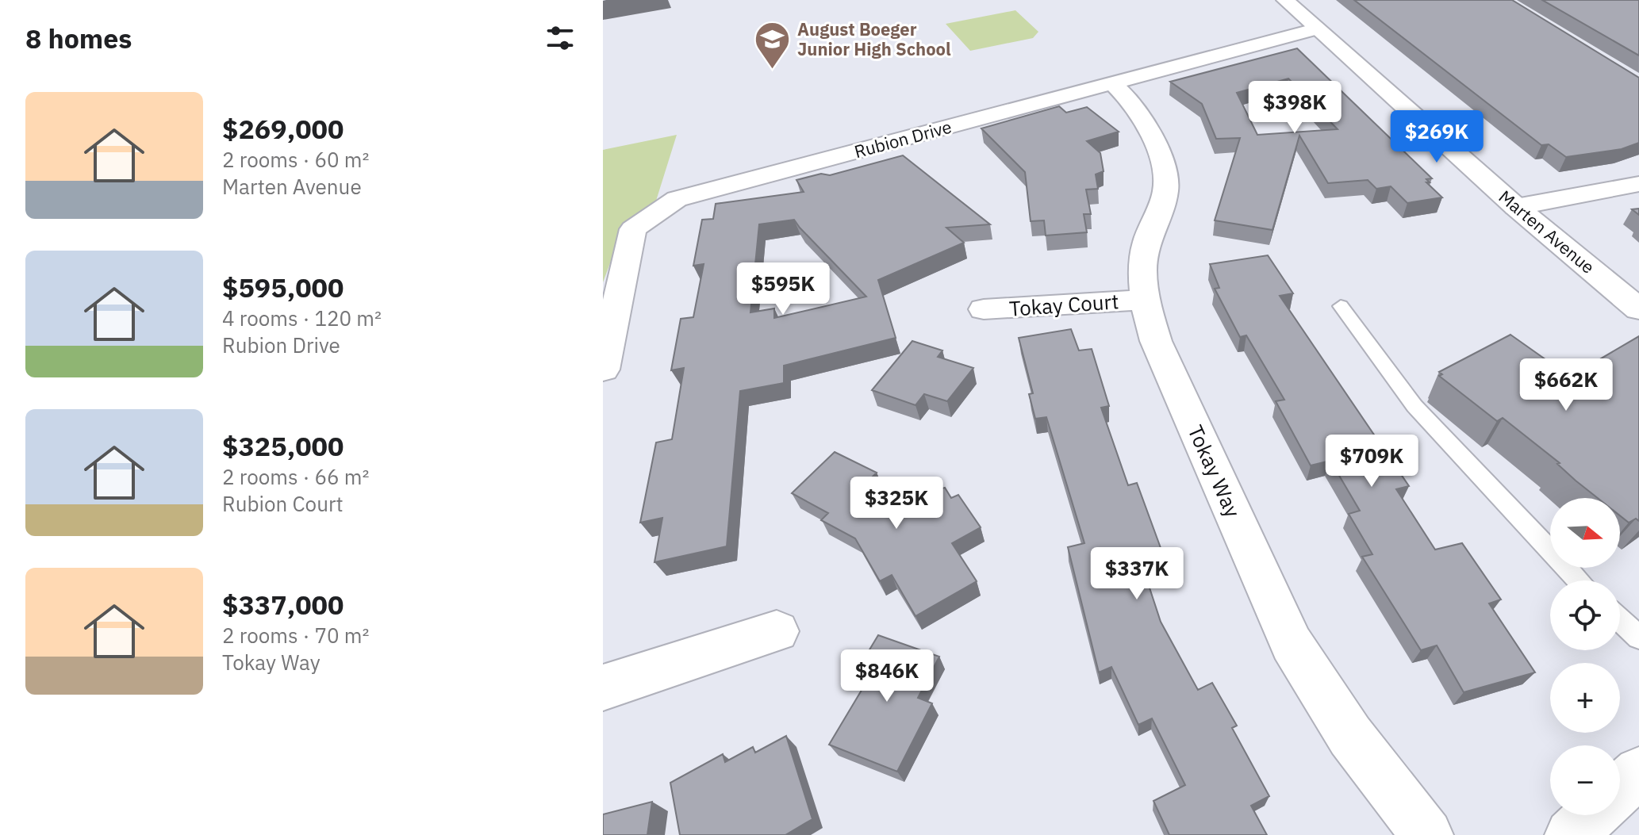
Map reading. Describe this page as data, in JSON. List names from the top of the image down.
{
  "streets": {
    "street": [
      "Rubion Drive",
      "Marten Avenue",
      "Tokay Court",
      "Tokay Way"
    ]
  },
  "crossings": [
    ["Rubion Drive", "Marten Avenue"],
    ["Rubion Drive", "Tokay Way"],
    ["Tokay Court", "Tokay Way"]
  ],
  "places": {
    "school or university": ["August Boeger Junior High School"]
  },
  "north": "right",
  "page": {
    "heading": "8 homes",
    "list": [
      {
        "name": "$269,000",
        "note": "2 rooms · 60 m² · Marten Avenue"
      },
      {
        "name": "$595,000",
        "note": "4 rooms · 120 m² · Rubion Drive"
      },
      {
        "name": "$325,000",
        "note": "2 rooms · 66 m² · Rubion Court"
      },
      {
        "name": "$337,000",
        "note": "2 rooms · 70 m² · Tokay Way"
      }
    ],
    "price": [
      "$398K",
      "$269K",
      "$595K",
      "$662K",
      "$709K",
      "$325K",
      "$337K",
      "$846K"
    ],
    "map_buttons": ["+", "−"]
  }
}
